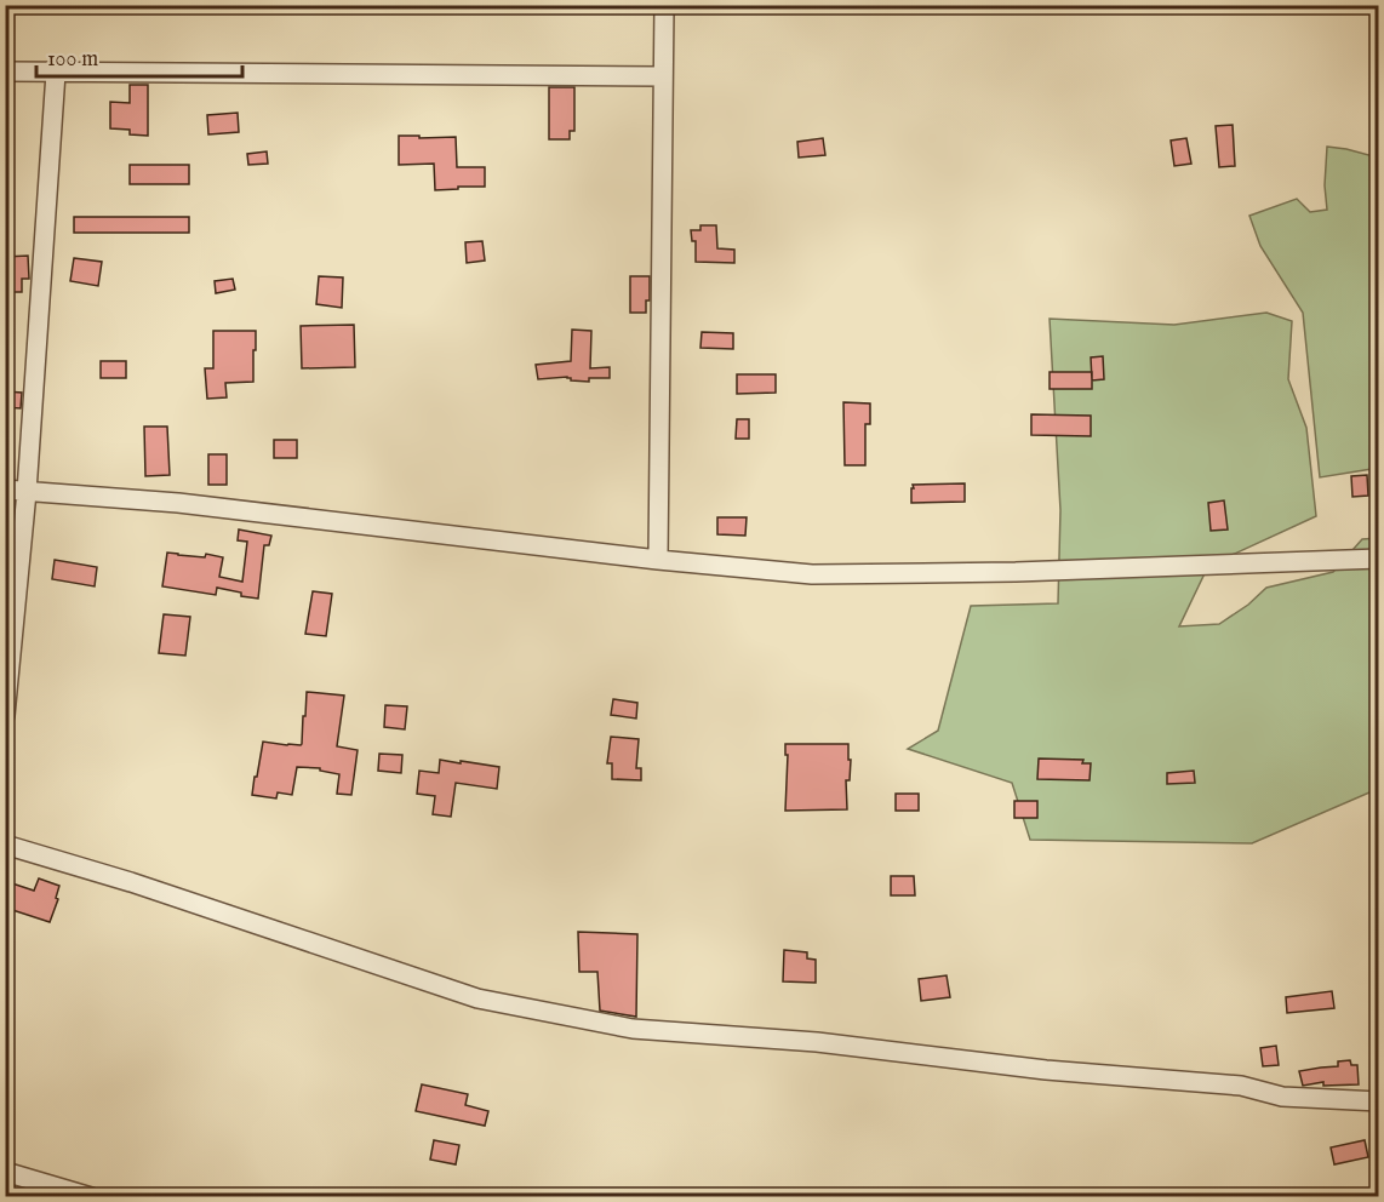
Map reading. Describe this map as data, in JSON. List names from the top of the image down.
{
  "scale_bar": "100 m"
}
